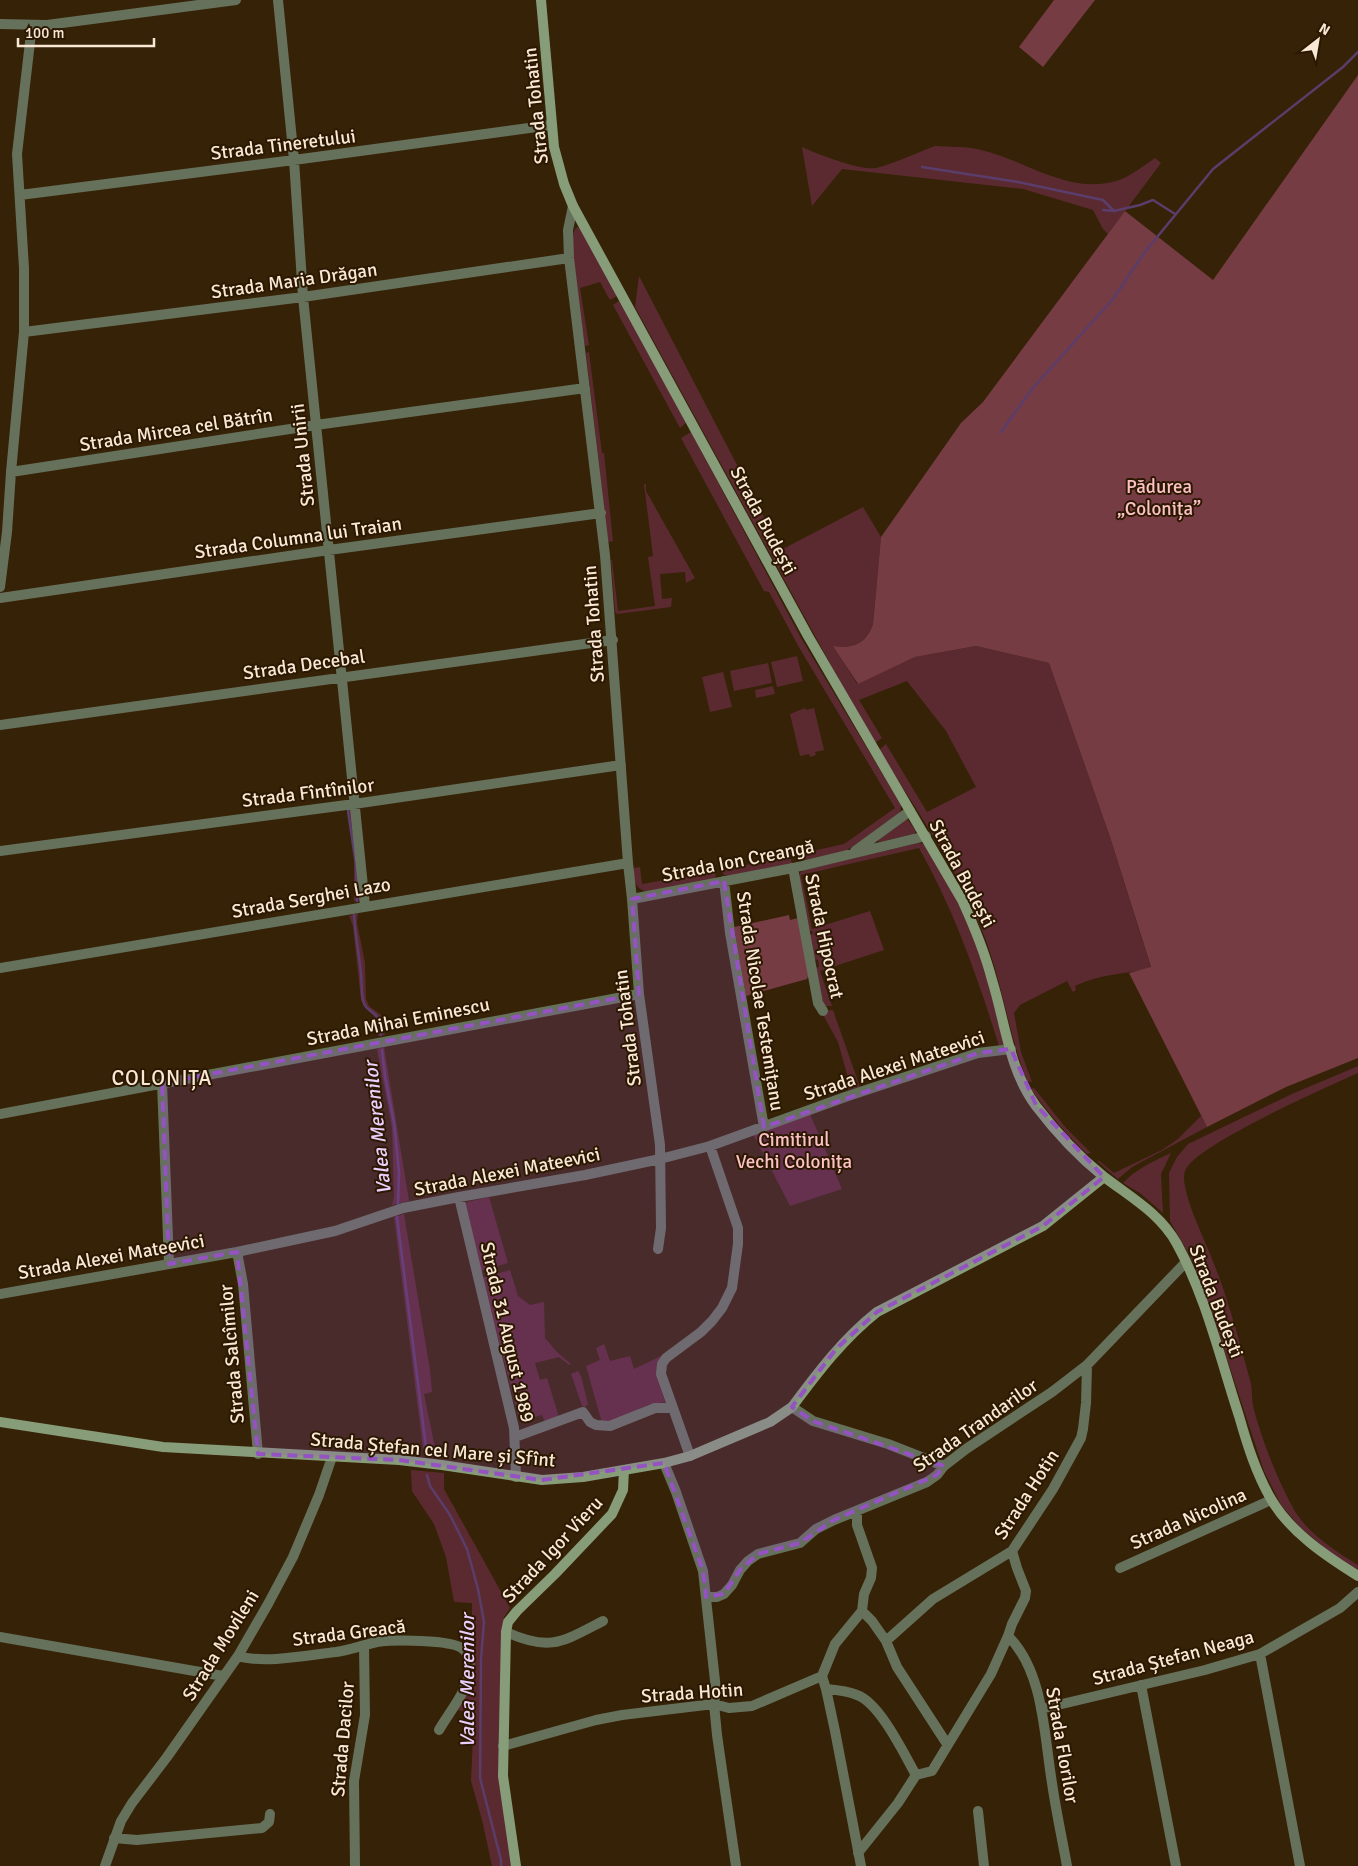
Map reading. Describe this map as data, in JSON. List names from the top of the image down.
{
  "streets": {
    "street": [
      "Strada Tohatin",
      "Strada Tineretului",
      "Strada Maria Drăgan",
      "Strada Mircea cel Bătrîn",
      "Strada Unirii",
      "Strada Budești",
      "Strada Columna lui Traian",
      "Strada Decebal",
      "Strada Fîntînilor",
      "Strada Ion Creangă",
      "Strada Serghei Lazo",
      "Strada Hipocrat",
      "Strada Nicolae Testemițanu",
      "Strada Mihai Eminescu",
      "Strada Alexei Mateevici",
      "Strada 31 August 1989",
      "Strada Salcîmilor",
      "Strada Trandarilor",
      "Strada Ștefan cel Mare și Sfînt",
      "Strada Hotin",
      "Strada Nicolina",
      "Strada Igor Vieru",
      "Strada Greacă",
      "Strada Movileni",
      "Strada Ștefan Neaga",
      "Strada Dacilor",
      "Strada Florilor"
    ]
  },
  "crossings": [
    ["Strada Tohatin", "Strada Tineretului"],
    ["Strada Tohatin", "Strada Maria Drăgan"],
    ["Strada Tohatin", "Strada Mircea cel Bătrîn"],
    ["Strada Tohatin", "Strada Budești"],
    ["Strada Tohatin", "Strada Columna lui Traian"],
    ["Strada Tohatin", "Strada Decebal"],
    ["Strada Tohatin", "Strada Fîntînilor"],
    ["Strada Tohatin", "Strada Ion Creangă"],
    ["Strada Tohatin", "Strada Serghei Lazo"],
    ["Strada Tohatin", "Strada Mihai Eminescu"],
    ["Strada Tohatin", "Strada Alexei Mateevici"],
    ["Strada Tineretului", "Strada Unirii"],
    ["Strada Maria Drăgan", "Strada Unirii"],
    ["Strada Mircea cel Bătrîn", "Strada Unirii"],
    ["Strada Unirii", "Strada Columna lui Traian"],
    ["Strada Unirii", "Strada Decebal"],
    ["Strada Unirii", "Strada Fîntînilor"],
    ["Strada Unirii", "Strada Serghei Lazo"],
    ["Strada Budești", "Strada Ion Creangă"],
    ["Strada Budești", "Strada Alexei Mateevici"],
    ["Strada Budești", "Strada Trandarilor"],
    ["Strada Budești", "Strada Ștefan cel Mare și Sfînt"],
    ["Strada Budești", "Strada Nicolina"],
    ["Strada Ion Creangă", "Strada Hipocrat"],
    ["Strada Ion Creangă", "Strada Nicolae Testemițanu"],
    ["Strada Nicolae Testemițanu", "Strada Alexei Mateevici"],
    ["Strada Alexei Mateevici", "Strada 31 August 1989"],
    ["Strada Alexei Mateevici", "Strada Salcîmilor"],
    ["Strada 31 August 1989", "Strada Ștefan cel Mare și Sfînt"],
    ["Strada Salcîmilor", "Strada Ștefan cel Mare și Sfînt"],
    ["Strada Trandarilor", "Strada Hotin"],
    ["Strada Ștefan cel Mare și Sfînt", "Strada Igor Vieru"],
    ["Strada Ștefan cel Mare și Sfînt", "Strada Movileni"],
    ["Strada Greacă", "Strada Movileni"],
    ["Strada Greacă", "Strada Dacilor"],
    ["Strada Ștefan Neaga", "Strada Florilor"]
  ],
  "districts": ["COLONIȚA"],
  "water": ["Valea Merenilor"],
  "parks": ["Pădurea „Colonița”", "Cimitirul Vechi Colonița"],
  "scale_bar": "100 m",
  "north": "top right"
}
